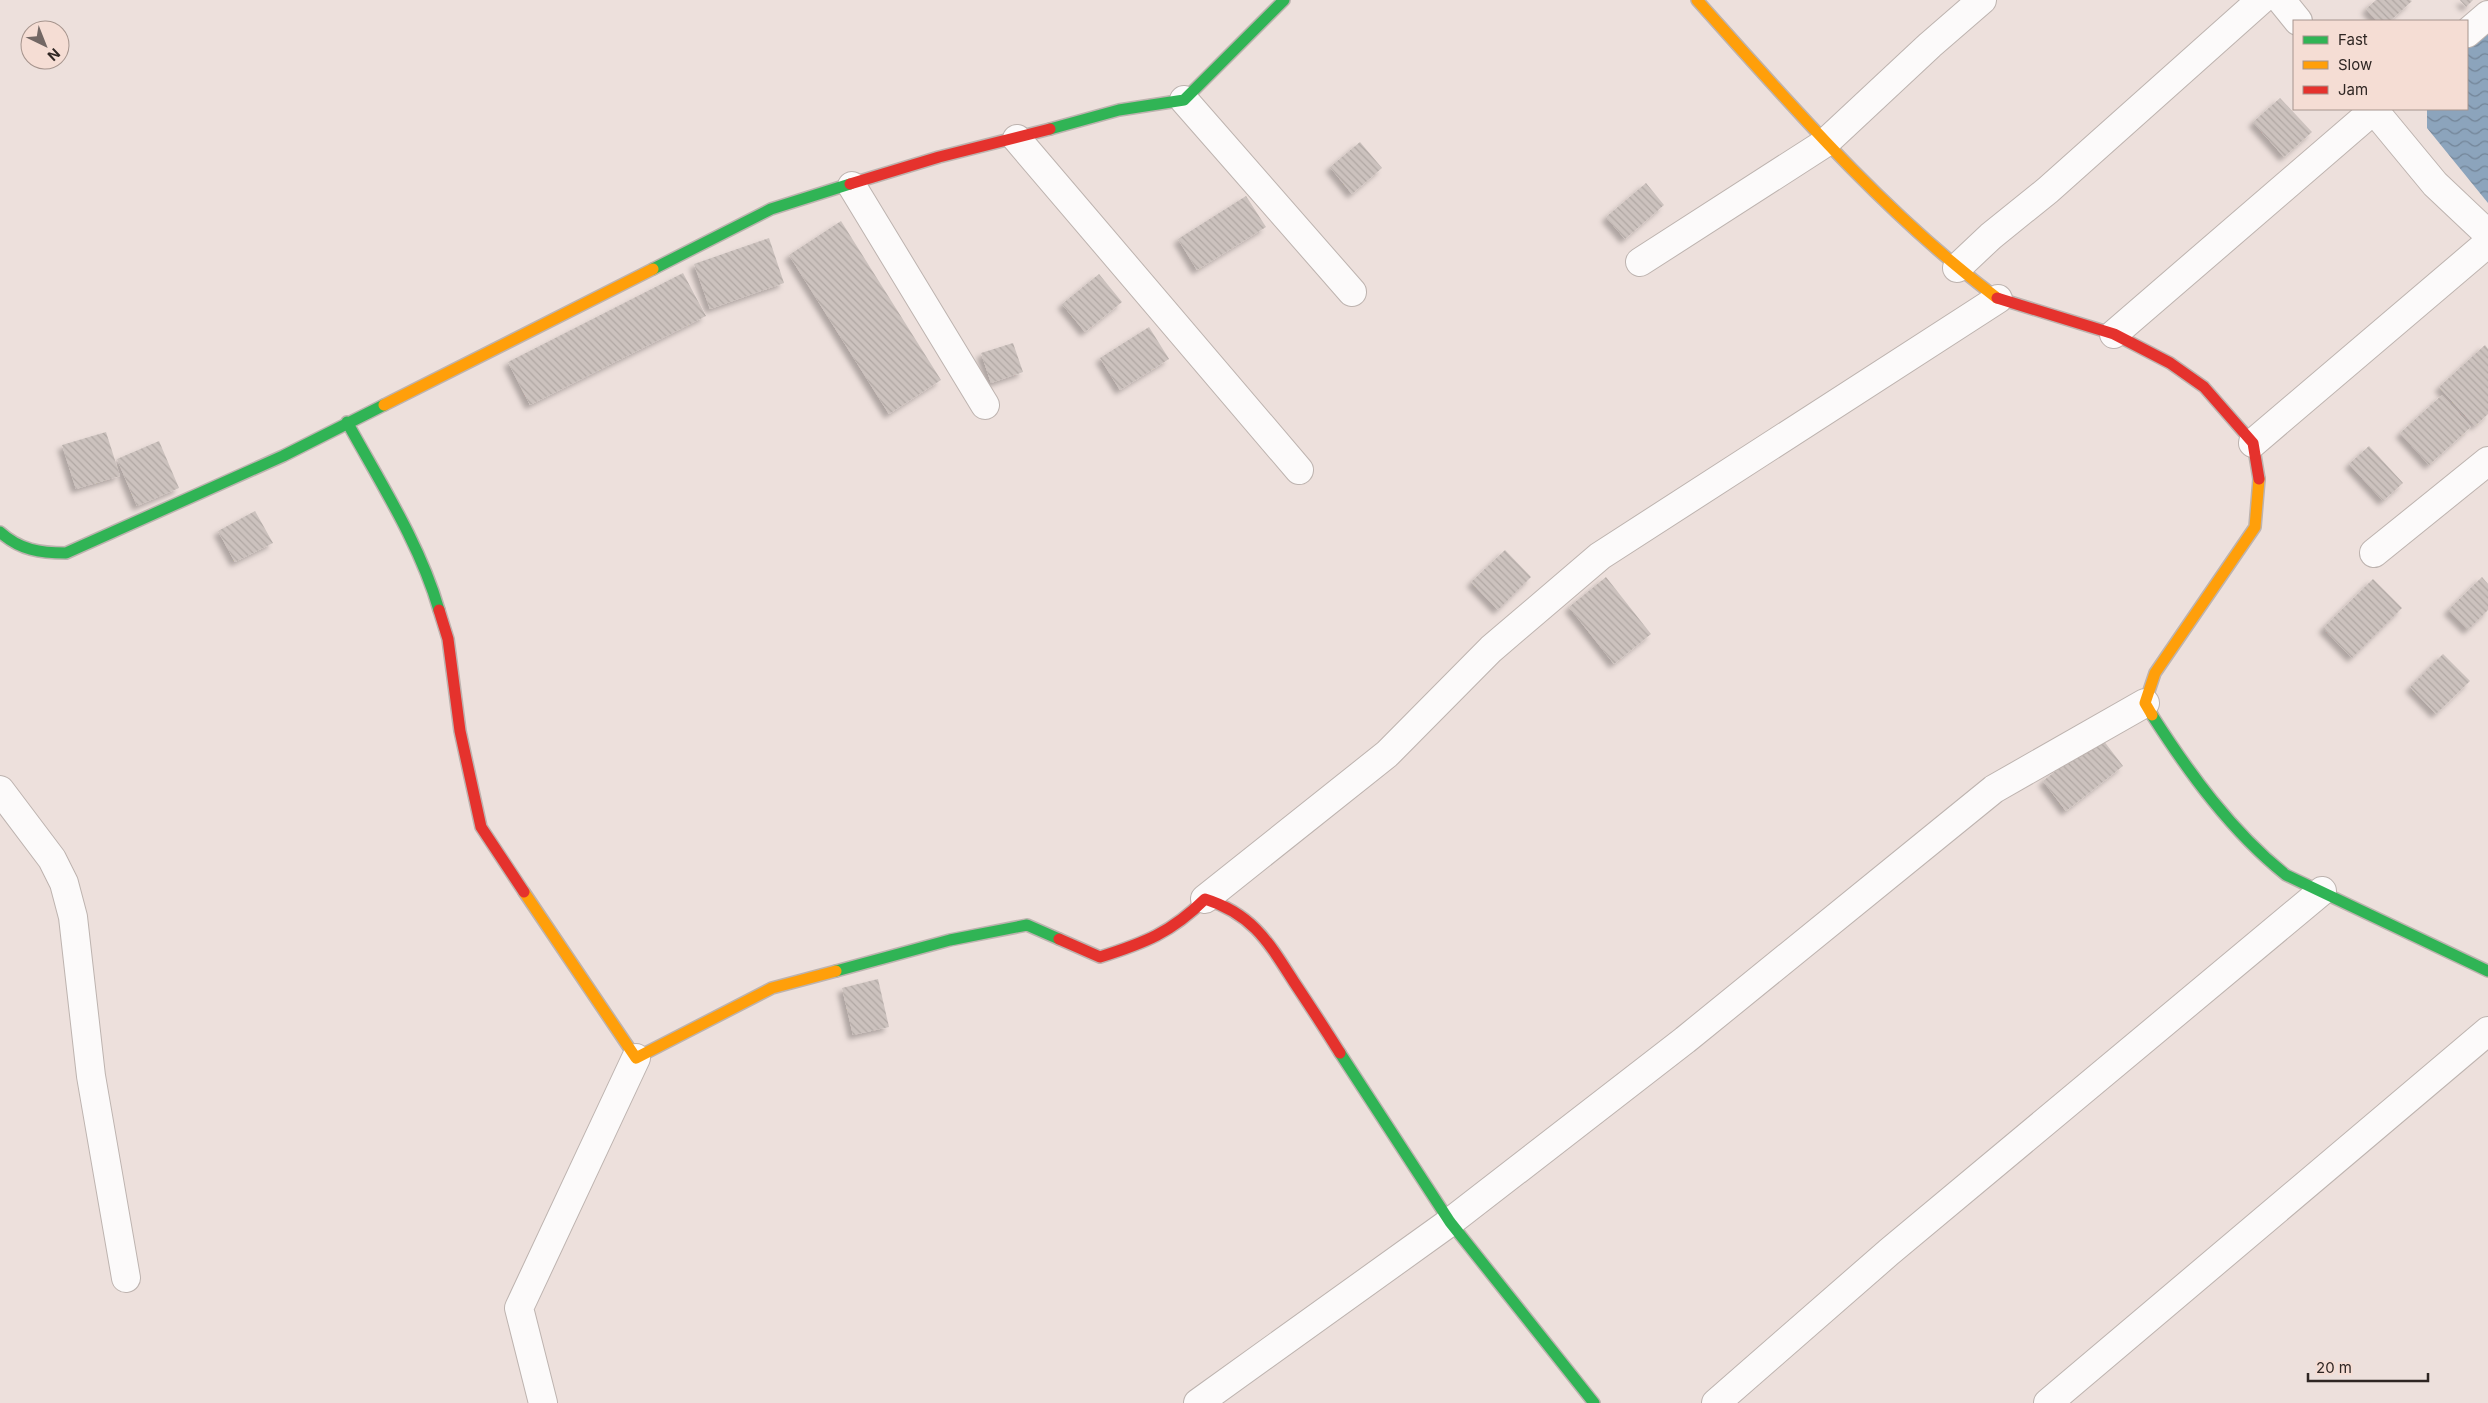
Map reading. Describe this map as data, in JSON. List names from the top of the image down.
{
  "legend": ["Fast", "Slow", "Jam"],
  "scale_bar": "20 m",
  "north": "bottom right"
}
